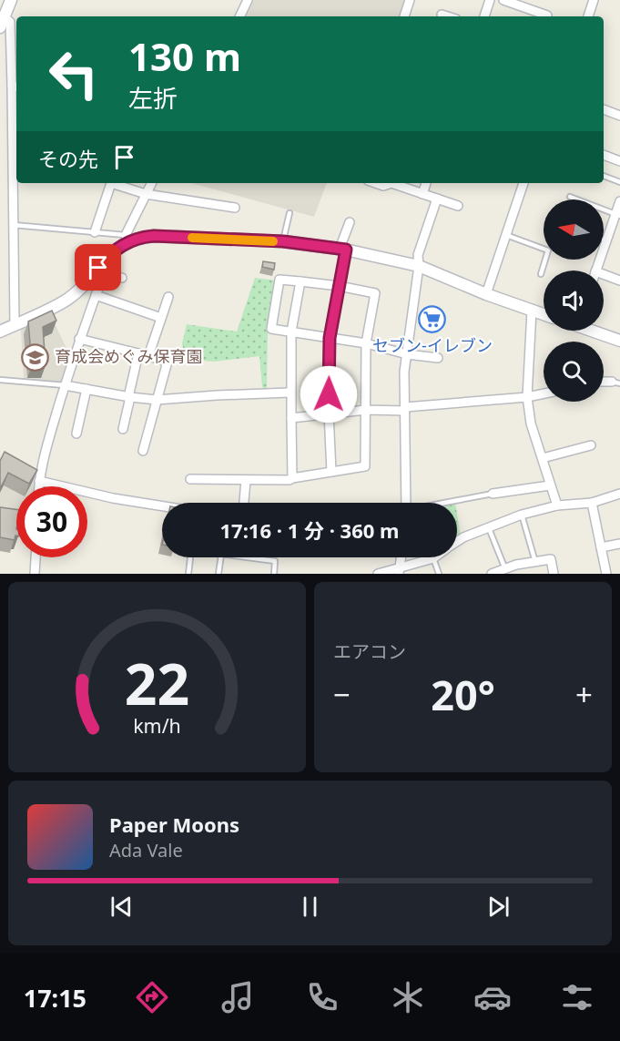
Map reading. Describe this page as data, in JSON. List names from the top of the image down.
{
  "places": {
    "supermarket": ["セブン-イレブン"],
    "school or university": ["育成会めぐみ保育園"]
  },
  "north": "left",
  "page": {
    "turn": ["130 m", "左折"],
    "then": "その先",
    "limit": "30",
    "trip": "17:16 · 1 分 · 360 m",
    "tile": "エアコン",
    "heat": ["−", "20°", "+"],
    "song": ["Paper Moons", "Ada Vale"],
    "tabs": "17:15",
    "gauge": ["22", "km/h"]
  }
}
